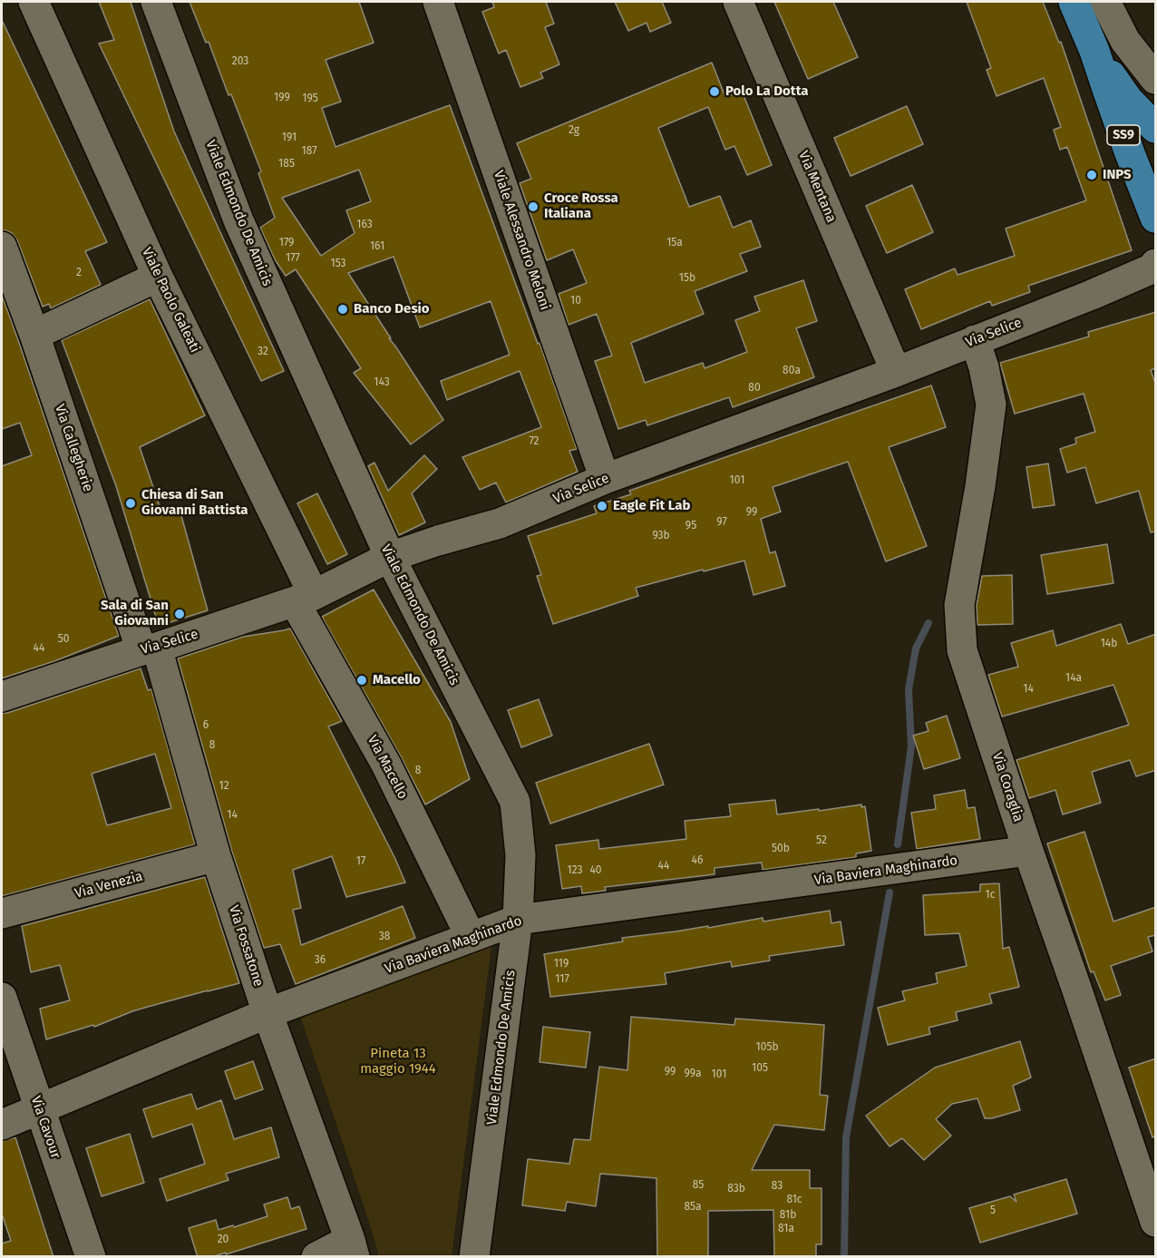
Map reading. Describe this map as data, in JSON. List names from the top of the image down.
{
  "streets": {
    "main road": ["SS9"],
    "street": [
      "Via Mentana",
      "Viale Edmondo De Amicis",
      "Viale Alessandro Meloni",
      "Viale Paolo Galeati",
      "Via Selice",
      "Via Callegherie",
      "Via Macello",
      "Via Coraglia",
      "Via Baviera Maghinardo",
      "Via Venezia",
      "Via Fossatone",
      "Via Cavour"
    ]
  },
  "crossings": [
    ["Via Mentana", "Via Selice"],
    ["Viale Edmondo De Amicis", "Via Selice"],
    ["Viale Edmondo De Amicis", "Via Baviera Maghinardo"],
    ["Viale Alessandro Meloni", "Via Selice"],
    ["Viale Paolo Galeati", "Via Selice"],
    ["Viale Paolo Galeati", "Via Macello"],
    ["Via Selice", "Via Callegherie"],
    ["Via Selice", "Via Macello"],
    ["Via Selice", "Via Coraglia"],
    ["Via Selice", "Via Fossatone"],
    ["Via Callegherie", "Via Fossatone"],
    ["Via Macello", "Via Baviera Maghinardo"],
    ["Via Coraglia", "Via Baviera Maghinardo"],
    ["Via Baviera Maghinardo", "Via Fossatone"],
    ["Via Baviera Maghinardo", "Via Cavour"],
    ["Via Venezia", "Via Fossatone"]
  ],
  "parks": ["Pineta 13 maggio 1944"],
  "places": [
    "Polo La Dotta",
    "INPS",
    "Croce Rossa Italiana",
    "Banco Desio",
    "Chiesa di San Giovanni Battista",
    "Eagle Fit Lab",
    "Sala di San Giovanni",
    "Macello"
  ],
  "house_numbers": [
    "203",
    "199",
    "195",
    "2g",
    "191",
    "187",
    "185",
    "163",
    "179",
    "15a",
    "161",
    "177",
    "153",
    "2",
    "15b",
    "10",
    "32",
    "80a",
    "143",
    "80",
    "72",
    "101",
    "99",
    "97",
    "95",
    "93b",
    "50",
    "14b",
    "44",
    "14a",
    "14",
    "6",
    "8",
    "8",
    "12",
    "14",
    "52",
    "50b",
    "46",
    "17",
    "44",
    "123",
    "40",
    "1c",
    "38",
    "36",
    "119",
    "117",
    "105b",
    "105",
    "99",
    "99a",
    "101",
    "85",
    "83",
    "83b",
    "81c",
    "85a",
    "5",
    "81b",
    "81a",
    "20"
  ]
}
